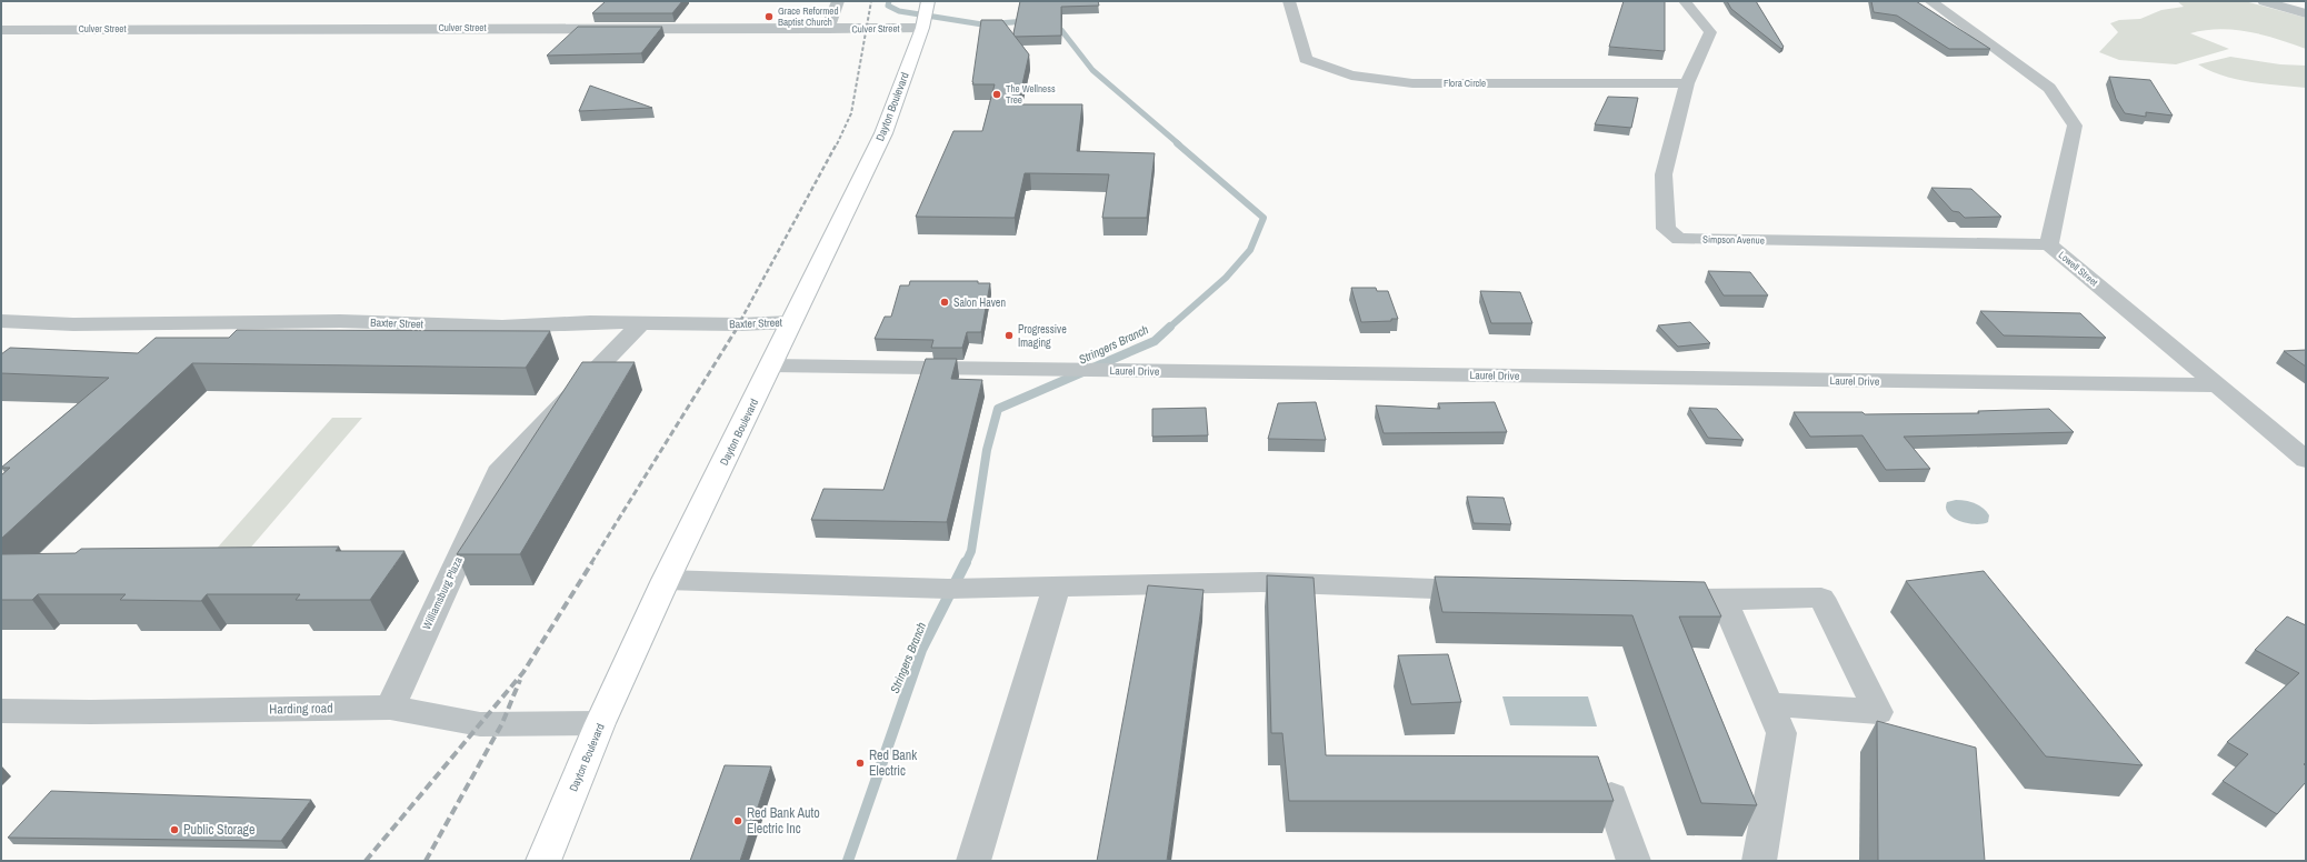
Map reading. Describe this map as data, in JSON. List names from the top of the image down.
{
  "streets": {
    "main road": ["Dayton Boulevard"],
    "street": [
      "Culver Street",
      "Flora Circle",
      "Simpson Avenue",
      "Lowell Street",
      "Baxter Street",
      "Laurel Drive",
      "Williamsburg Plaza",
      "Harding road"
    ]
  },
  "crossings": [
    ["Culver Street", "Dayton Boulevard"],
    ["Flora Circle", "Simpson Avenue"],
    ["Dayton Boulevard", "Baxter Street"],
    ["Dayton Boulevard", "Laurel Drive"],
    ["Dayton Boulevard", "Harding road"],
    ["Simpson Avenue", "Lowell Street"],
    ["Lowell Street", "Laurel Drive"],
    ["Baxter Street", "Williamsburg Plaza"],
    ["Williamsburg Plaza", "Harding road"]
  ],
  "water": ["Stringers Branch"],
  "places": [
    "Grace Reformed Baptist Church",
    "The Wellness Tree",
    "Salon Haven",
    "Progressive Imaging",
    "Red Bank Electric",
    "Red Bank Auto Electric Inc",
    "Public Storage"
  ]
}
